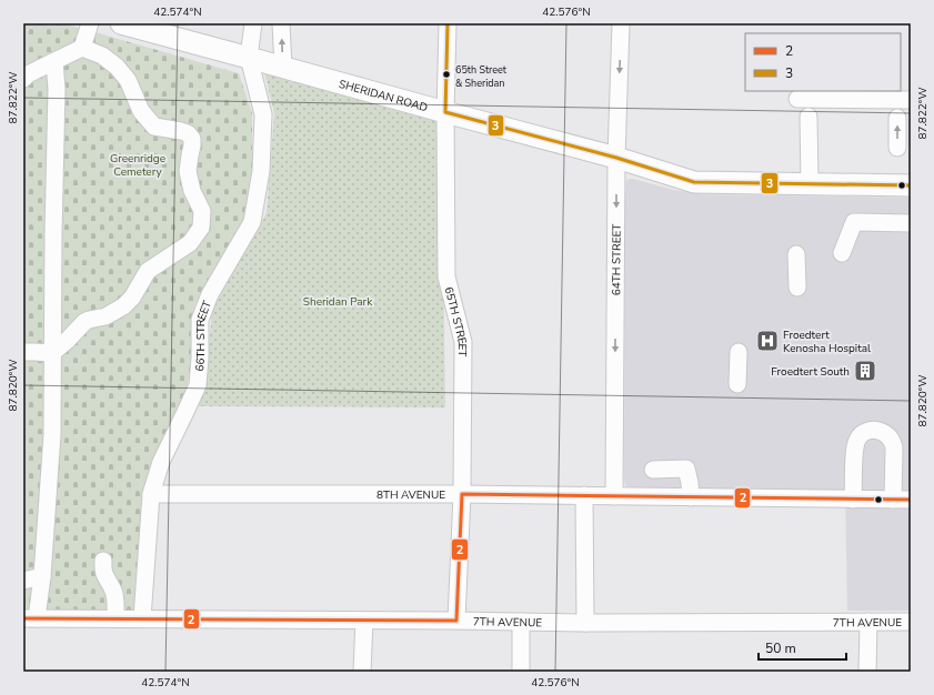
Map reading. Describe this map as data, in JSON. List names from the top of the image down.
{
  "streets": {
    "main road": ["SHERIDAN ROAD"],
    "street": [
      "64TH STREET",
      "65TH STREET",
      "66TH STREET",
      "8TH AVENUE",
      "7TH AVENUE"
    ]
  },
  "crossings": [
    ["SHERIDAN ROAD", "64TH STREET"],
    ["SHERIDAN ROAD", "65TH STREET"],
    ["SHERIDAN ROAD", "66TH STREET"],
    ["64TH STREET", "8TH AVENUE"],
    ["65TH STREET", "8TH AVENUE"],
    ["65TH STREET", "7TH AVENUE"],
    ["66TH STREET", "8TH AVENUE"],
    ["66TH STREET", "7TH AVENUE"]
  ],
  "one_way": ["64TH STREET"],
  "parks": ["Greenridge Cemetery", "Sheridan Park"],
  "places": {
    "other": ["65th Street & Sheridan"],
    "hospital": ["Froedtert Kenosha Hospital"],
    "building": ["Froedtert South"]
  },
  "lines": ["transit line 3", "transit line 2"],
  "legend": ["2", "3"],
  "scale_bar": "50 m",
  "coordinates": [
    "42.574°N",
    "42.576°N",
    "87.822°W",
    "87.820°W"
  ]
}
